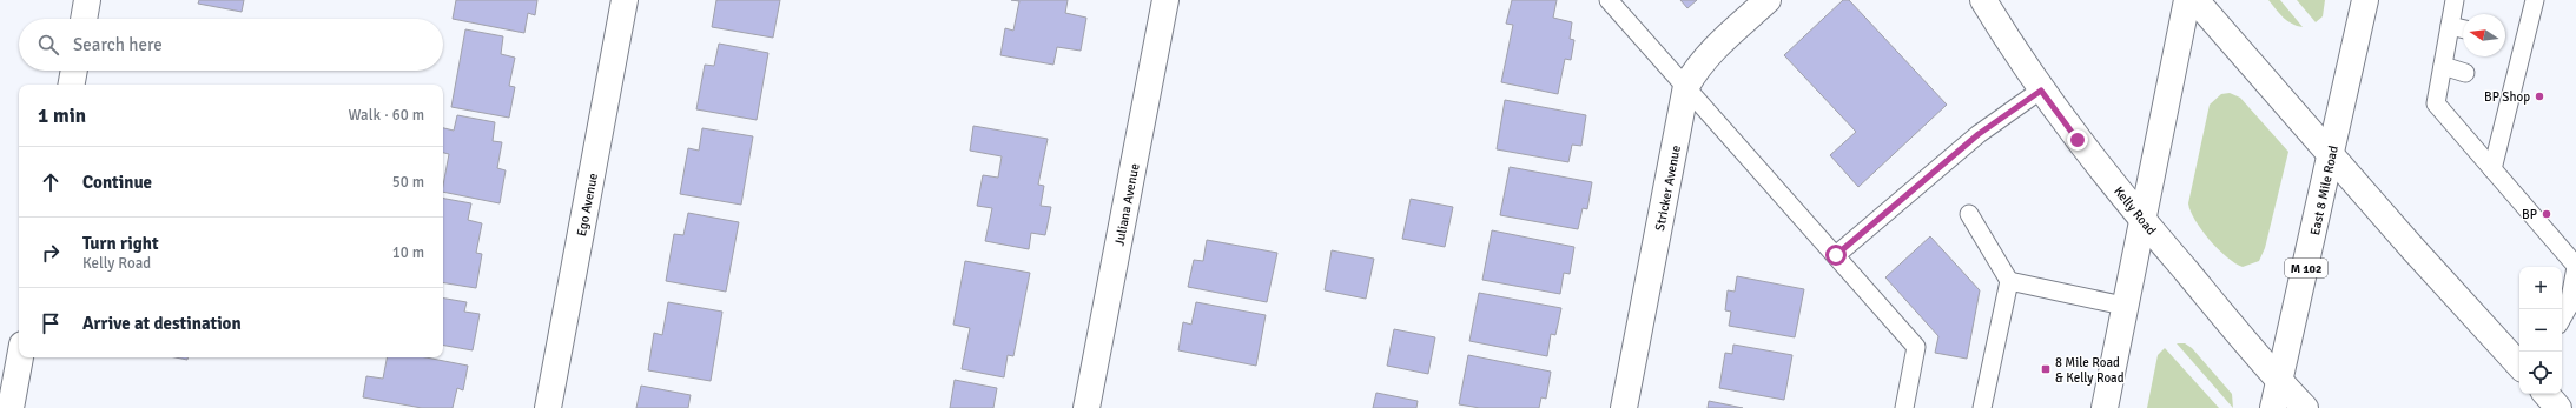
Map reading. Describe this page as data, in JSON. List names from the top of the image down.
{
  "streets": {
    "main road": [
      "Stricker Avenue",
      "East 8 Mile Road",
      "Ego Avenue",
      "Juliana Avenue",
      "Kelly Road",
      "M 102"
    ]
  },
  "crossings": [
    ["East 8 Mile Road", "Kelly Road"]
  ],
  "places": {
    "other": ["BP Shop", "BP"],
    "transit": ["8 Mile Road & Kelly Road"]
  },
  "north": "left",
  "page": {
    "search": "Search here",
    "heading": ["1 min", "Walk · 60 m"],
    "list": [
      ["Continue", "50 m"],
      ["Turn right", "Kelly Road", "10 m"],
      "Arrive at destination"
    ],
    "map_buttons": ["+", "−"]
  }
}
